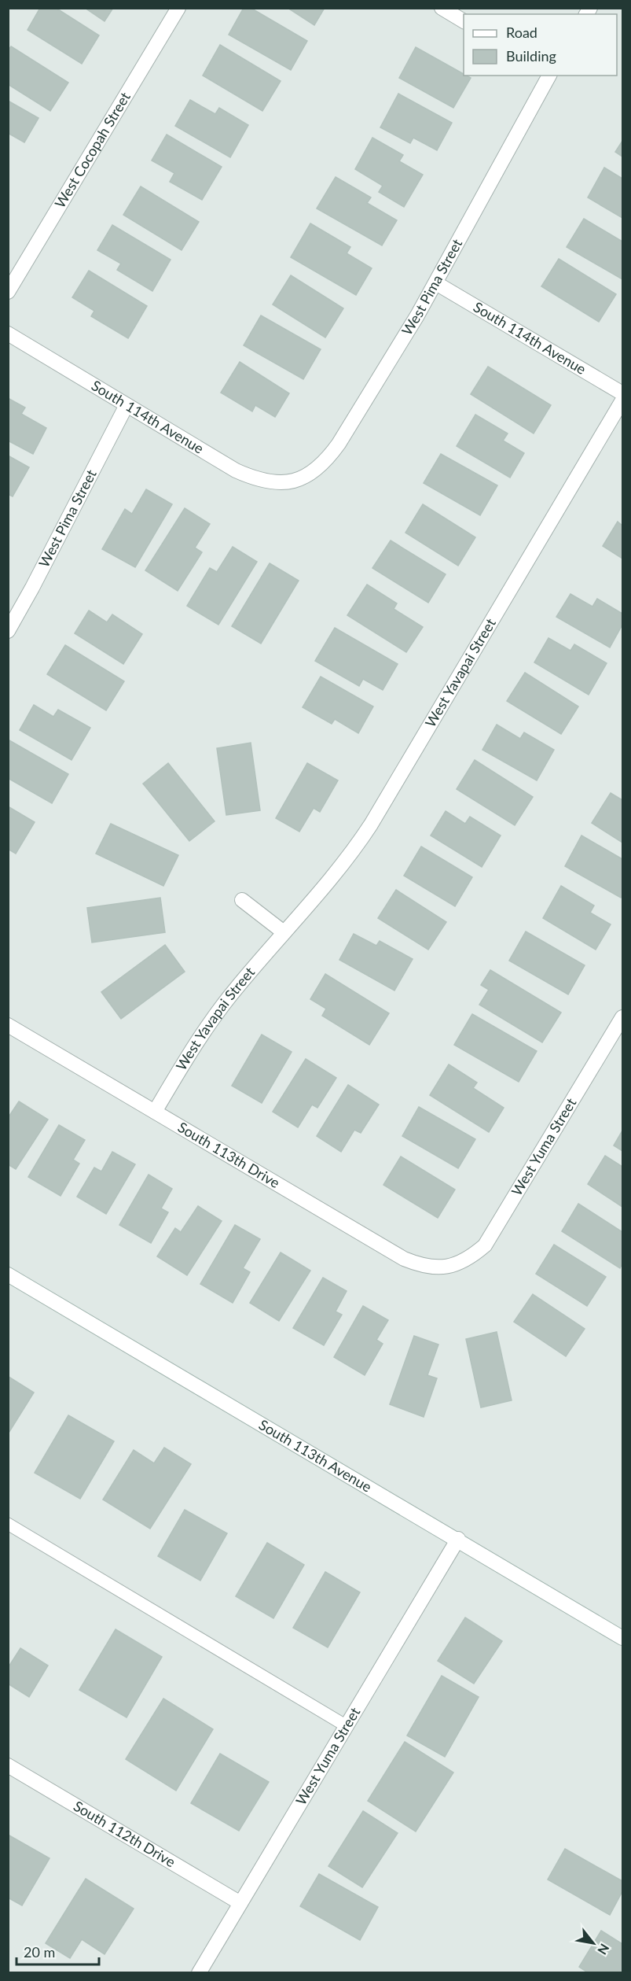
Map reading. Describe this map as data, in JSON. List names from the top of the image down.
{
  "streets": {
    "street": [
      "West Cocopah Street",
      "West Pima Street",
      "South 114th Avenue",
      "West Yavapai Street",
      "West Yuma Street",
      "South 113th Drive",
      "South 113th Avenue",
      "South 112th Drive"
    ]
  },
  "crossings": [
    ["West Pima Street", "South 114th Avenue"],
    ["West Yavapai Street", "South 113th Drive"],
    ["West Yuma Street", "South 113th Drive"],
    ["West Yuma Street", "South 113th Avenue"],
    ["West Yuma Street", "South 112th Drive"]
  ],
  "legend": ["Road", "Building"],
  "scale_bar": "20 m",
  "north": "bottom right"
}
